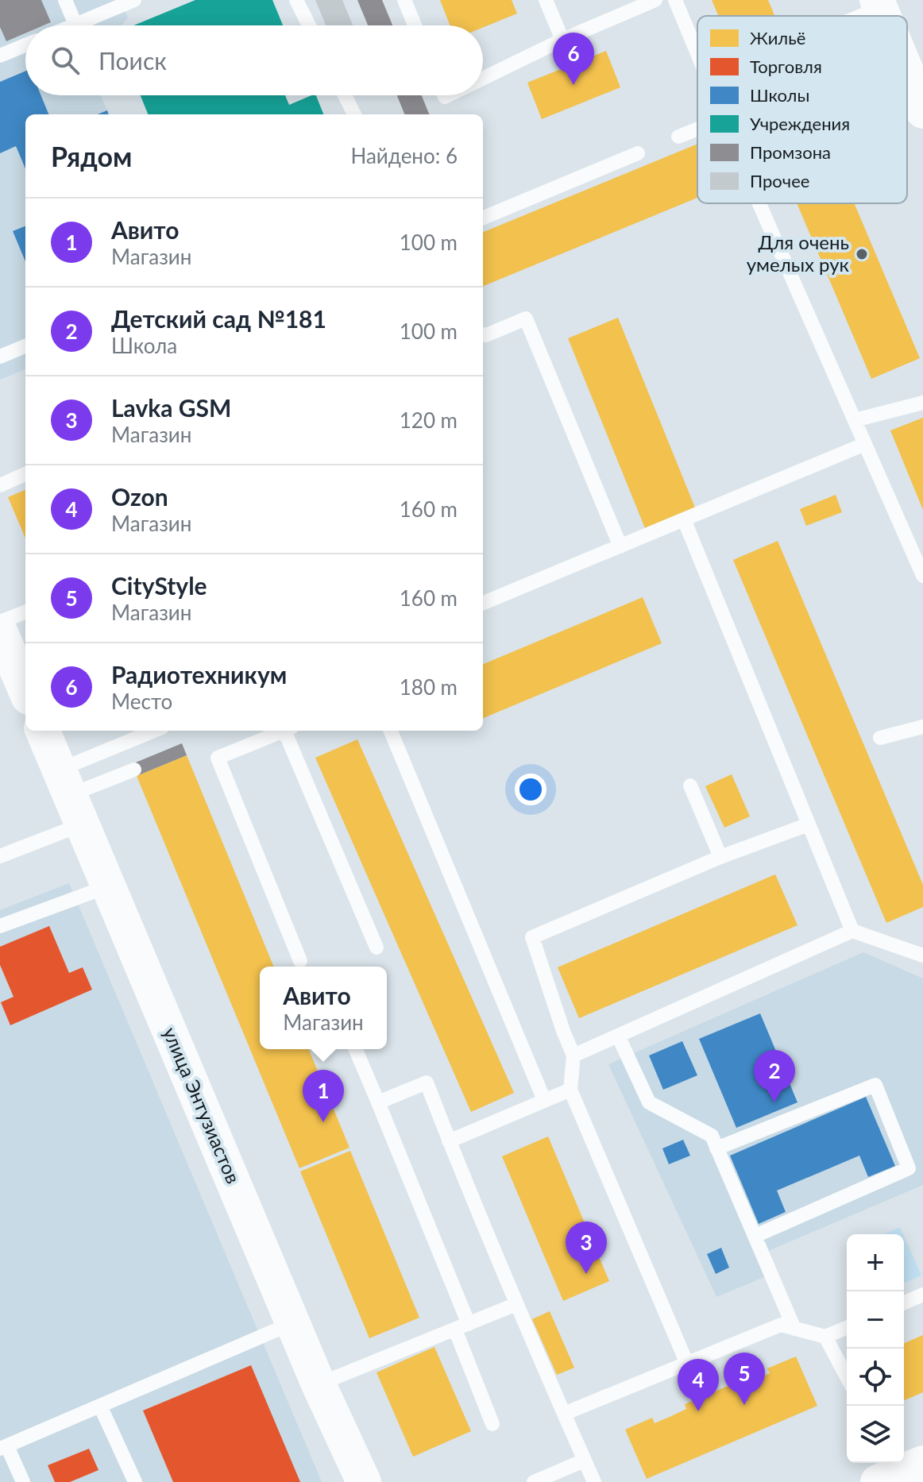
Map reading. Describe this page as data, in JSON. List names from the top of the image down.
{
  "streets": {
    "main road": ["улица Энтузиастов"]
  },
  "places": ["Для очень умелых рук"],
  "legend": [
    "Жильё",
    "Торговля",
    "Школы",
    "Учреждения",
    "Промзона",
    "Прочее"
  ],
  "page": {
    "search": "Поиск",
    "pins": [
      "6",
      "2",
      "1",
      "3",
      "5",
      "4"
    ],
    "heading": ["Рядом", "Найдено: 6"],
    "list": [
      {
        "mark": "1",
        "name": "Авито",
        "note": "Магазин",
        "value": "100 m"
      },
      {
        "mark": "2",
        "name": "Детский сад №181",
        "note": "Школа",
        "value": "100 m"
      },
      {
        "mark": "3",
        "name": "Lavka GSM",
        "note": "Магазин",
        "value": "120 m"
      },
      {
        "mark": "4",
        "name": "Ozon",
        "note": "Магазин",
        "value": "160 m"
      },
      {
        "mark": "5",
        "name": "CityStyle",
        "note": "Магазин",
        "value": "160 m"
      },
      {
        "mark": "6",
        "name": "Радиотехникум",
        "note": "Место",
        "value": "180 m"
      }
    ],
    "popup": ["Авито", "Магазин"],
    "map_buttons": ["+", "−"]
  }
}
